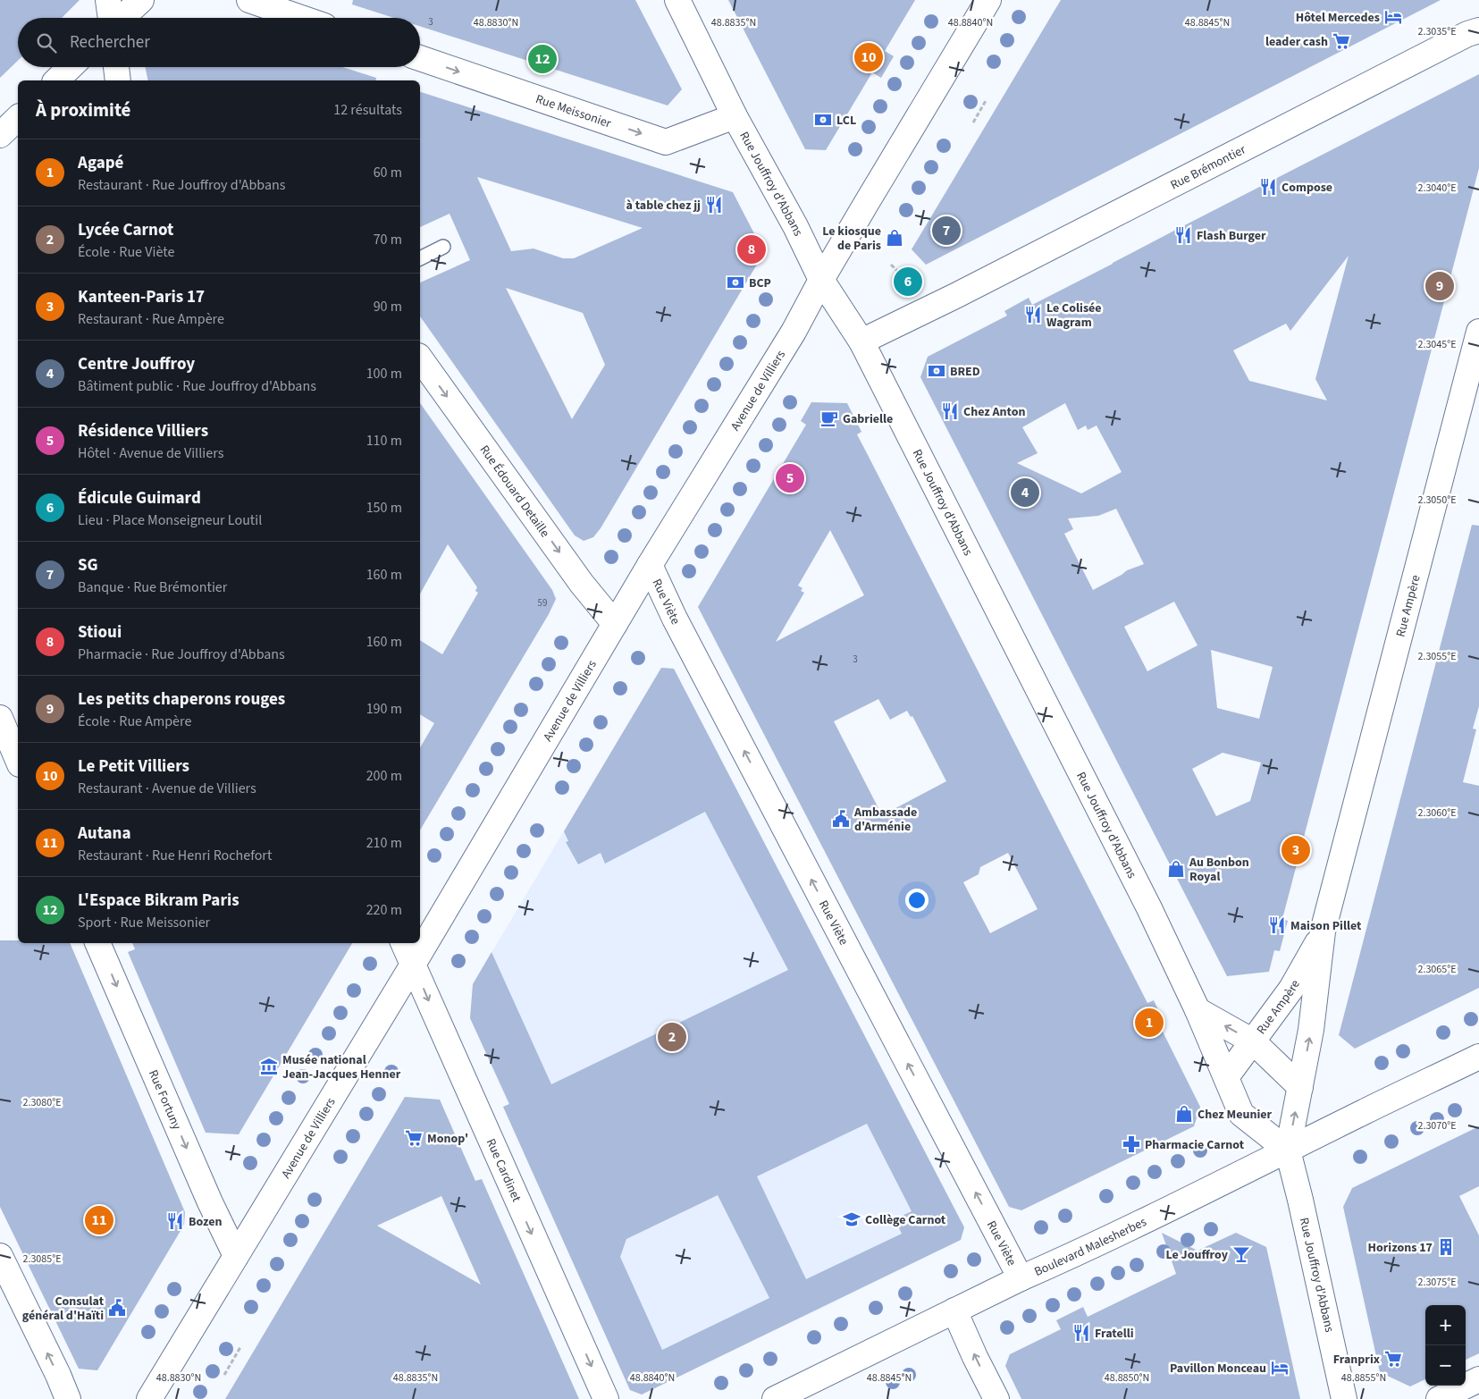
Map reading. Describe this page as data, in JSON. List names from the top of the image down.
{
  "streets": {
    "street": [
      "Rue Meissonier",
      "Rue Brémontier",
      "Rue Jouffroy d'Abbans",
      "Avenue de Villiers",
      "Rue Édouard Detaille",
      "Rue Viète",
      "Rue Ampère",
      "Rue Fortuny",
      "Rue Cardinet",
      "Boulevard Malesherbes"
    ]
  },
  "crossings": [
    ["Rue Meissonier", "Rue Jouffroy d'Abbans"],
    ["Rue Brémontier", "Rue Jouffroy d'Abbans"],
    ["Rue Jouffroy d'Abbans", "Avenue de Villiers"],
    ["Rue Jouffroy d'Abbans", "Rue Ampère"],
    ["Rue Jouffroy d'Abbans", "Boulevard Malesherbes"],
    ["Avenue de Villiers", "Rue Édouard Detaille"],
    ["Avenue de Villiers", "Rue Viète"],
    ["Avenue de Villiers", "Rue Fortuny"],
    ["Avenue de Villiers", "Rue Cardinet"],
    ["Rue Viète", "Boulevard Malesherbes"]
  ],
  "one_way": [
    "Rue Meissonier",
    "Rue Édouard Detaille",
    "Rue Viète",
    "Rue Cardinet"
  ],
  "places": {
    "hotel": ["Hôtel Mercedes", "Pavillon Monceau"],
    "supermarket": ["leader cash", "Monop'", "Franprix"],
    "bank": ["LCL", "BCP", "BRED"],
    "restaurant": [
      "Compose",
      "à table chez jj",
      "Flash Burger",
      "Le Colisée Wagram",
      "Chez Anton",
      "Maison Pillet",
      "Bozen",
      "Fratelli"
    ],
    "shop": ["Le kiosque de Paris", "Au Bonbon Royal", "Chez Meunier"],
    "cafe": ["Gabrielle"],
    "public building": ["Ambassade d'Arménie", "Consulat général d'Haïti"],
    "museum": ["Musée national Jean-Jacques Henner"],
    "pharmacy": ["Pharmacie Carnot"],
    "school or university": ["Collège Carnot"],
    "building": ["Horizons 17"],
    "bar": ["Le Jouffroy"]
  },
  "house_numbers": ["3", "59", "3"],
  "page": {
    "search": "Rechercher",
    "pins": [
      "10",
      "12",
      "7",
      "8",
      "6",
      "9",
      "5",
      "4",
      "3",
      "1",
      "2",
      "11"
    ],
    "heading": ["À proximité", "12 résultats"],
    "list": [
      {
        "mark": "1",
        "name": "Agapé",
        "note": "Restaurant · Rue Jouffroy d'Abbans",
        "value": "60 m"
      },
      {
        "mark": "2",
        "name": "Lycée Carnot",
        "note": "École · Rue Viète",
        "value": "70 m"
      },
      {
        "mark": "3",
        "name": "Kanteen-Paris 17",
        "note": "Restaurant · Rue Ampère",
        "value": "90 m"
      },
      {
        "mark": "4",
        "name": "Centre Jouffroy",
        "note": "Bâtiment public · Rue Jouffroy d'Abbans",
        "value": "100 m"
      },
      {
        "mark": "5",
        "name": "Résidence Villiers",
        "note": "Hôtel · Avenue de Villiers",
        "value": "110 m"
      },
      {
        "mark": "6",
        "name": "Édicule Guimard",
        "note": "Lieu · Place Monseigneur Loutil",
        "value": "150 m"
      },
      {
        "mark": "7",
        "name": "SG",
        "note": "Banque · Rue Brémontier",
        "value": "160 m"
      },
      {
        "mark": "8",
        "name": "Stioui",
        "note": "Pharmacie · Rue Jouffroy d'Abbans",
        "value": "160 m"
      },
      {
        "mark": "9",
        "name": "Les petits chaperons rouges",
        "note": "École · Rue Ampère",
        "value": "190 m"
      },
      {
        "mark": "10",
        "name": "Le Petit Villiers",
        "note": "Restaurant · Avenue de Villiers",
        "value": "200 m"
      },
      {
        "mark": "11",
        "name": "Autana",
        "note": "Restaurant · Rue Henri Rochefort",
        "value": "210 m"
      },
      {
        "mark": "12",
        "name": "L'Espace Bikram Paris",
        "note": "Sport · Rue Meissonier",
        "value": "220 m"
      }
    ],
    "map_buttons": ["+", "−"]
  },
  "coordinates": [
    "48.8830°N",
    "48.8835°N",
    "48.8840°N",
    "48.8845°N",
    "2.3035°E",
    "2.3040°E",
    "2.3045°E",
    "2.3050°E",
    "2.3055°E",
    "2.3060°E",
    "2.3065°E",
    "2.3080°E",
    "2.3070°E",
    "2.3085°E",
    "2.3075°E",
    "48.8850°N",
    "48.8855°N"
  ]
}
